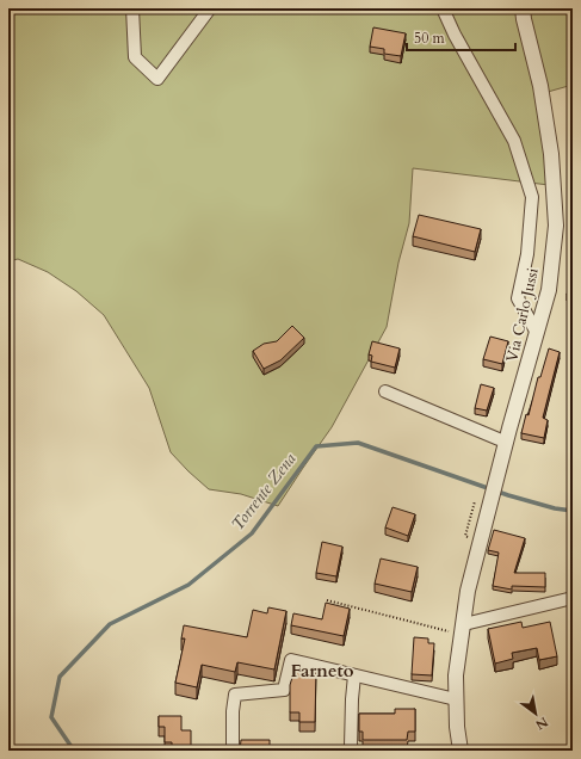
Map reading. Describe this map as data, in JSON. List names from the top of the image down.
{
  "streets": {
    "street": ["Via Carlo Jussi"]
  },
  "districts": ["Farneto"],
  "water": ["Torrente Zena"],
  "scale_bar": "50 m",
  "north": "bottom right"
}
